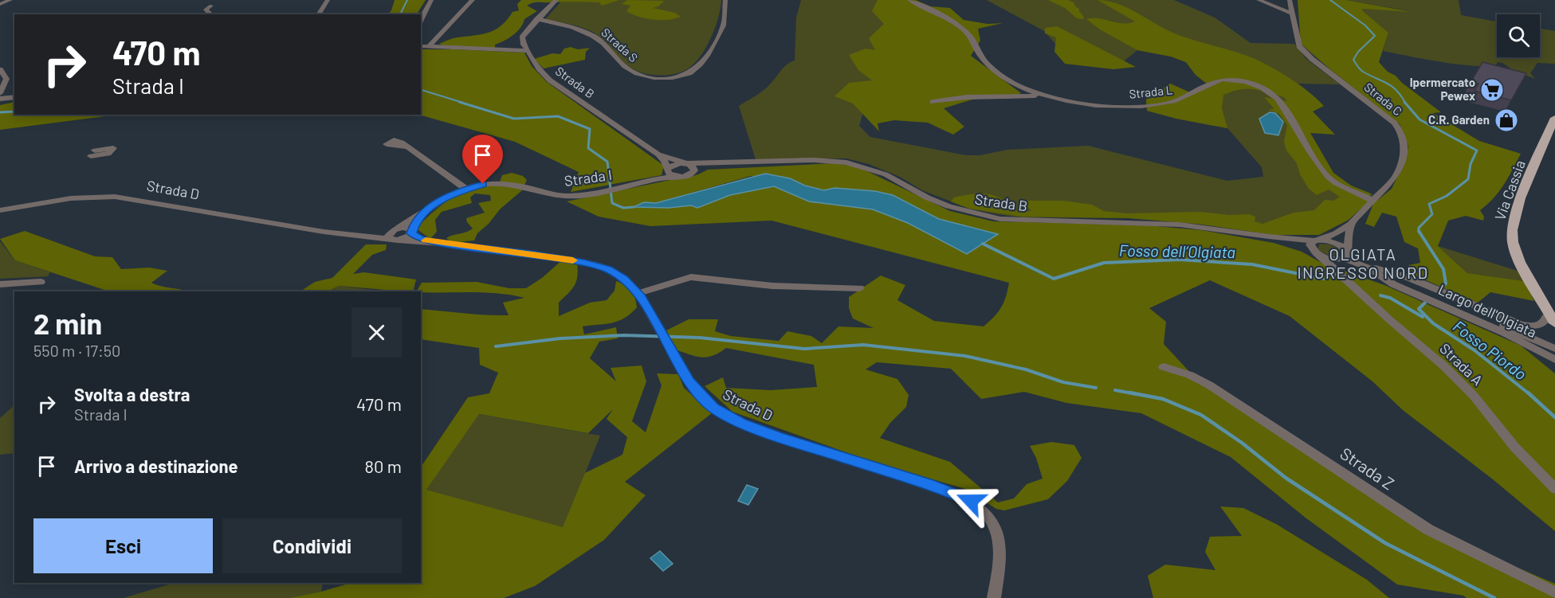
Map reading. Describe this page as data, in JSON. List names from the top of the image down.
{
  "streets": {
    "main road": ["Via Cassia"],
    "street": [
      "Strada S",
      "Strada B",
      "Strada L",
      "Strada C",
      "Strada I",
      "Strada D",
      "Largo dell'Olgiata",
      "Strada A",
      "Strada Z"
    ]
  },
  "crossings": [
    ["Strada B", "Strada C"],
    ["Strada B", "Strada I"],
    ["Strada B", "Largo dell'Olgiata"],
    ["Strada B", "Strada A"],
    ["Strada L", "Strada C"],
    ["Strada I", "Strada D"],
    ["Via Cassia", "Largo dell'Olgiata"],
    ["Largo dell'Olgiata", "Strada A"]
  ],
  "districts": ["OLGIATA INGRESSO NORD"],
  "water": ["Fosso dell’Olgiata", "Fosso Piordo"],
  "places": {
    "supermarket": ["Ipermercato Pewex"],
    "shop": ["C.R. Garden"]
  },
  "page": {
    "turn": ["470 m", "Strada I"],
    "heading": ["2 min", "550 m · 17:50"],
    "list": [
      {
        "name": "Svolta a destra",
        "note": "Strada I",
        "value": "470 m"
      },
      {
        "name": "Arrivo a destinazione",
        "value": "80 m"
      }
    ],
    "buttons": ["Esci", "Condividi"]
  }
}
